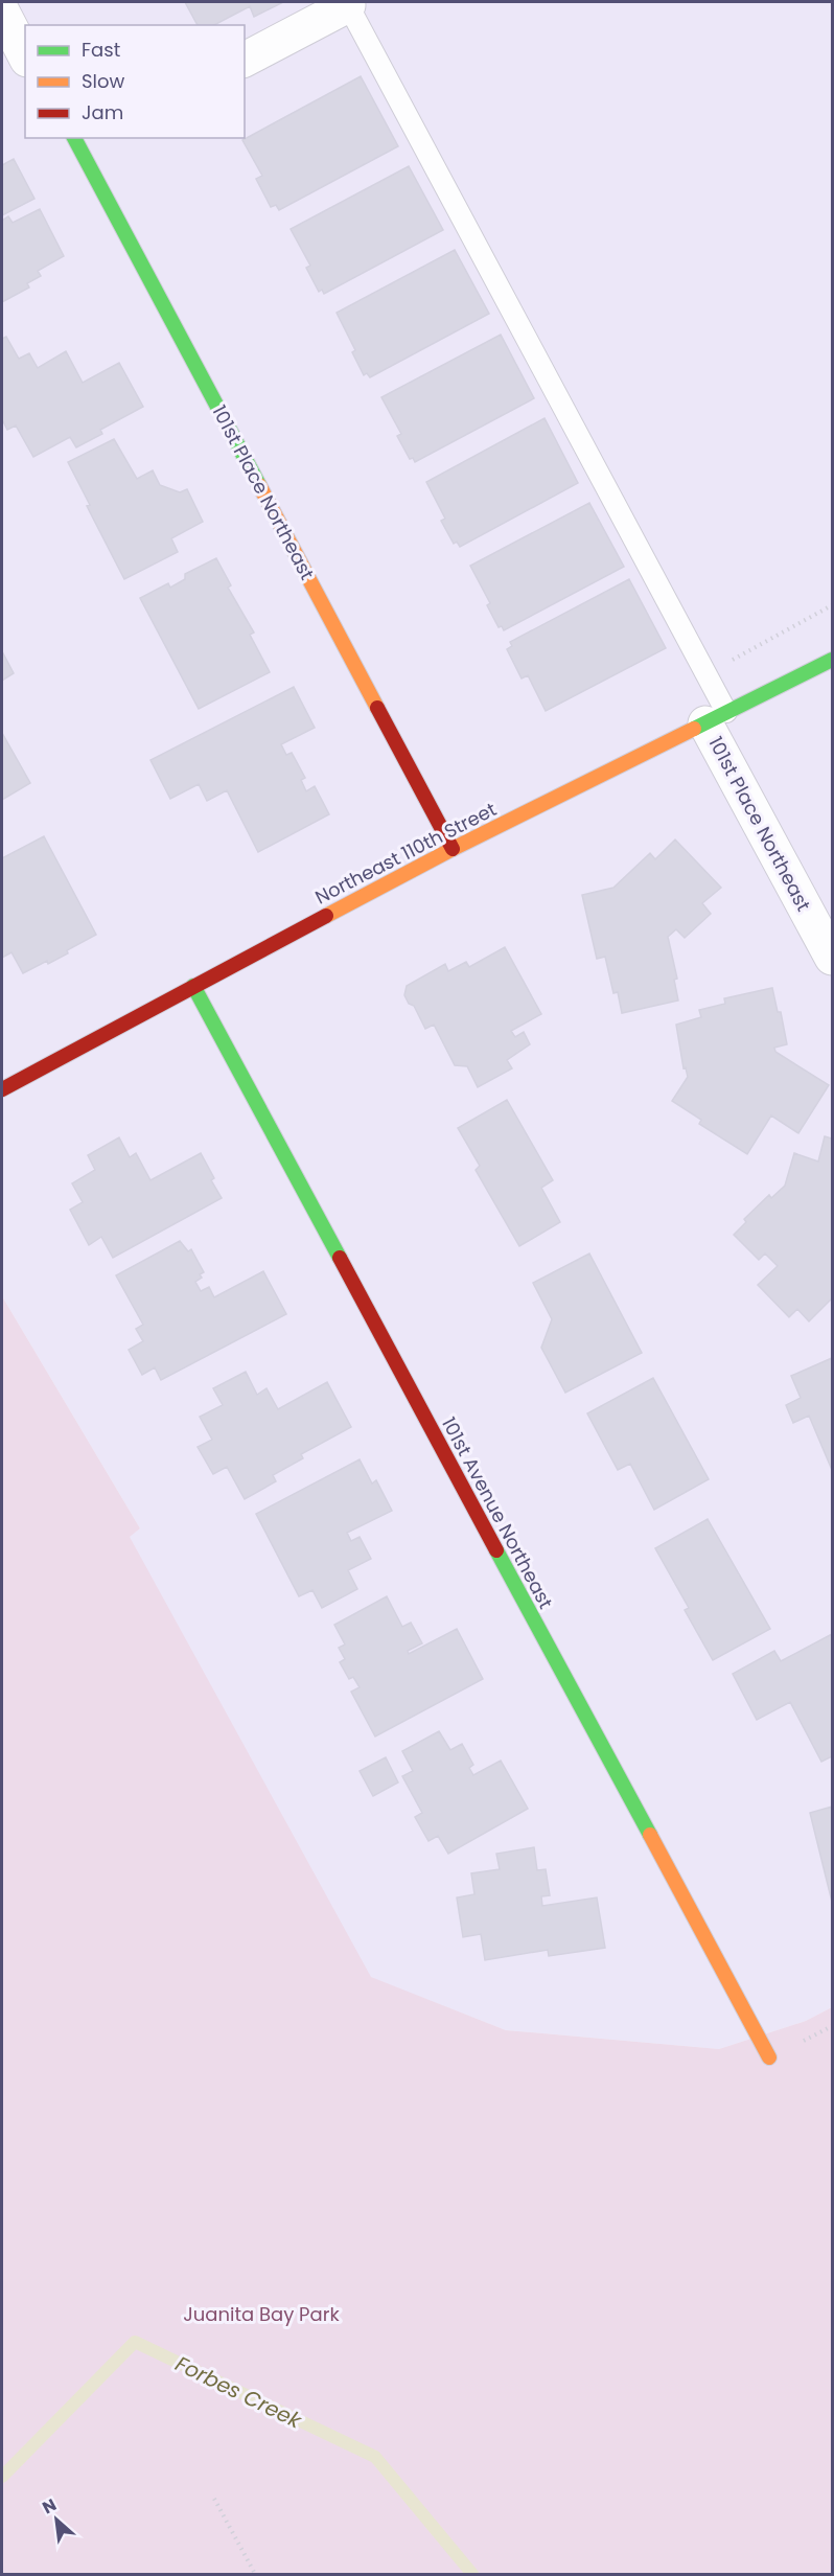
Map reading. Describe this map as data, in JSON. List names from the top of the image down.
{
  "streets": {
    "street": ["101st Place Northeast", "Northeast 110th Street", "101st Avenue Northeast"]
  },
  "crossings": [
    ["101st Place Northeast", "Northeast 110th Street"],
    ["Northeast 110th Street", "101st Avenue Northeast"]
  ],
  "water": ["Forbes Creek"],
  "parks": ["Juanita Bay Park"],
  "legend": ["Fast", "Slow", "Jam"],
  "north": "top left"
}
